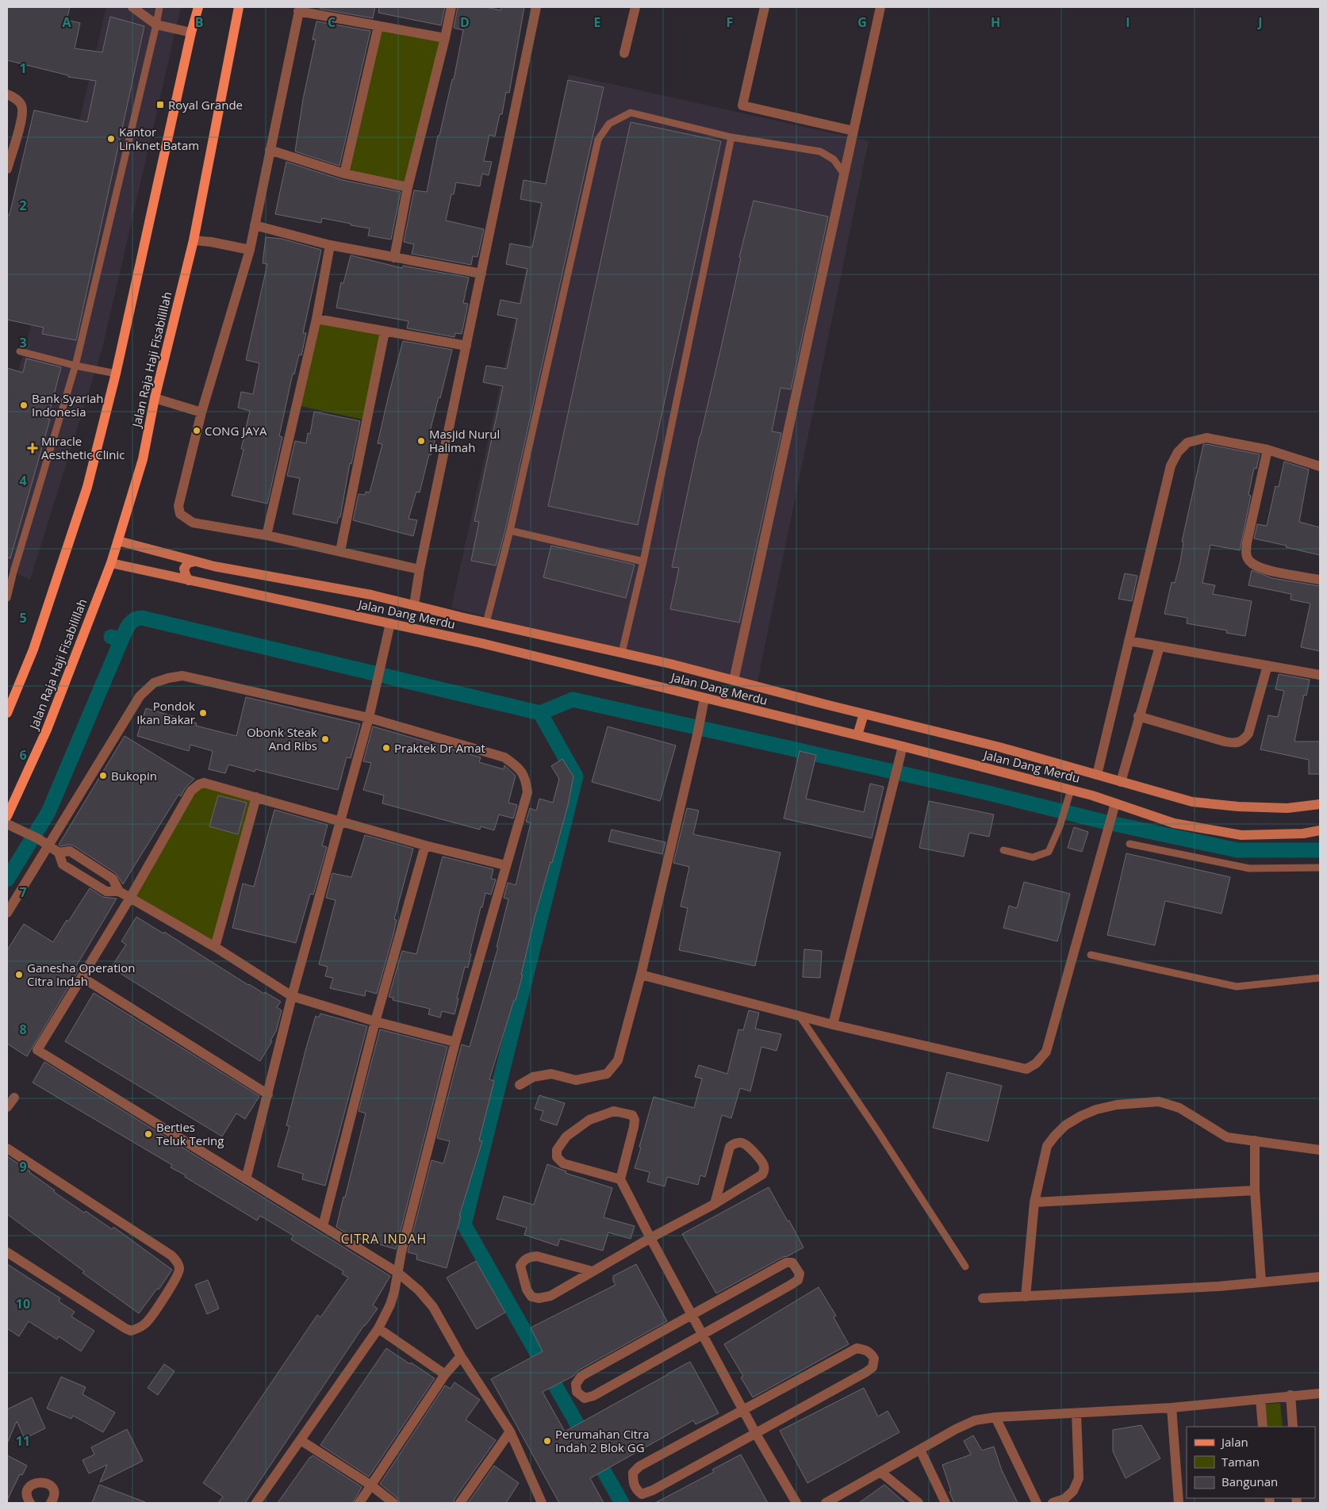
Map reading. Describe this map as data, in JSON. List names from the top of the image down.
{
  "streets": {
    "main road": ["Jalan Raja Haji Fisabilillah", "Jalan Dang Merdu"]
  },
  "crossings": [
    ["Jalan Raja Haji Fisabilillah", "Jalan Dang Merdu"]
  ],
  "districts": ["CITRA INDAH"],
  "places": {
    "transit": ["Royal Grande"],
    "other": [
      "Kantor Linknet Batam",
      "Bank Syariah Indonesia",
      "CONG JAYA",
      "Masjid Nurul Halimah",
      "Pondok Ikan Bakar",
      "Obonk Steak And Ribs",
      "Praktek Dr Amat",
      "Bukopin",
      "Ganesha Operation Citra Indah",
      "Berties Teluk Tering",
      "Perumahan Citra Indah 2 Blok GG"
    ],
    "health": ["Miracle Aesthetic Clinic"]
  },
  "legend": ["Jalan", "Taman", "Bangunan"],
  "grid": {
    "columns": [
      "A",
      "B",
      "C",
      "D",
      "E",
      "F",
      "G",
      "H",
      "I",
      "J"
    ],
    "rows": [
      "1",
      "2",
      "3",
      "4",
      "5",
      "6",
      "7",
      "8",
      "9",
      "10",
      "11"
    ]
  }
}
